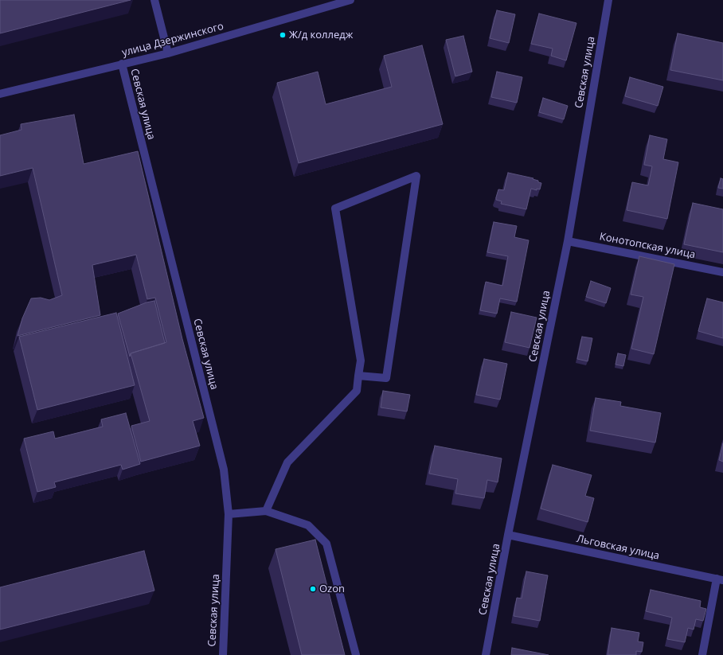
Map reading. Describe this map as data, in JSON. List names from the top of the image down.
{
  "streets": {
    "street": [
      "улица Дзержинского",
      "Севская улица",
      "Конотопская улица",
      "Льговская улица"
    ]
  },
  "crossings": [
    ["улица Дзержинского", "Севская улица"],
    ["Севская улица", "Конотопская улица"],
    ["Севская улица", "Льговская улица"]
  ],
  "places": ["Ж/д колледж", "Ozon"]
}
